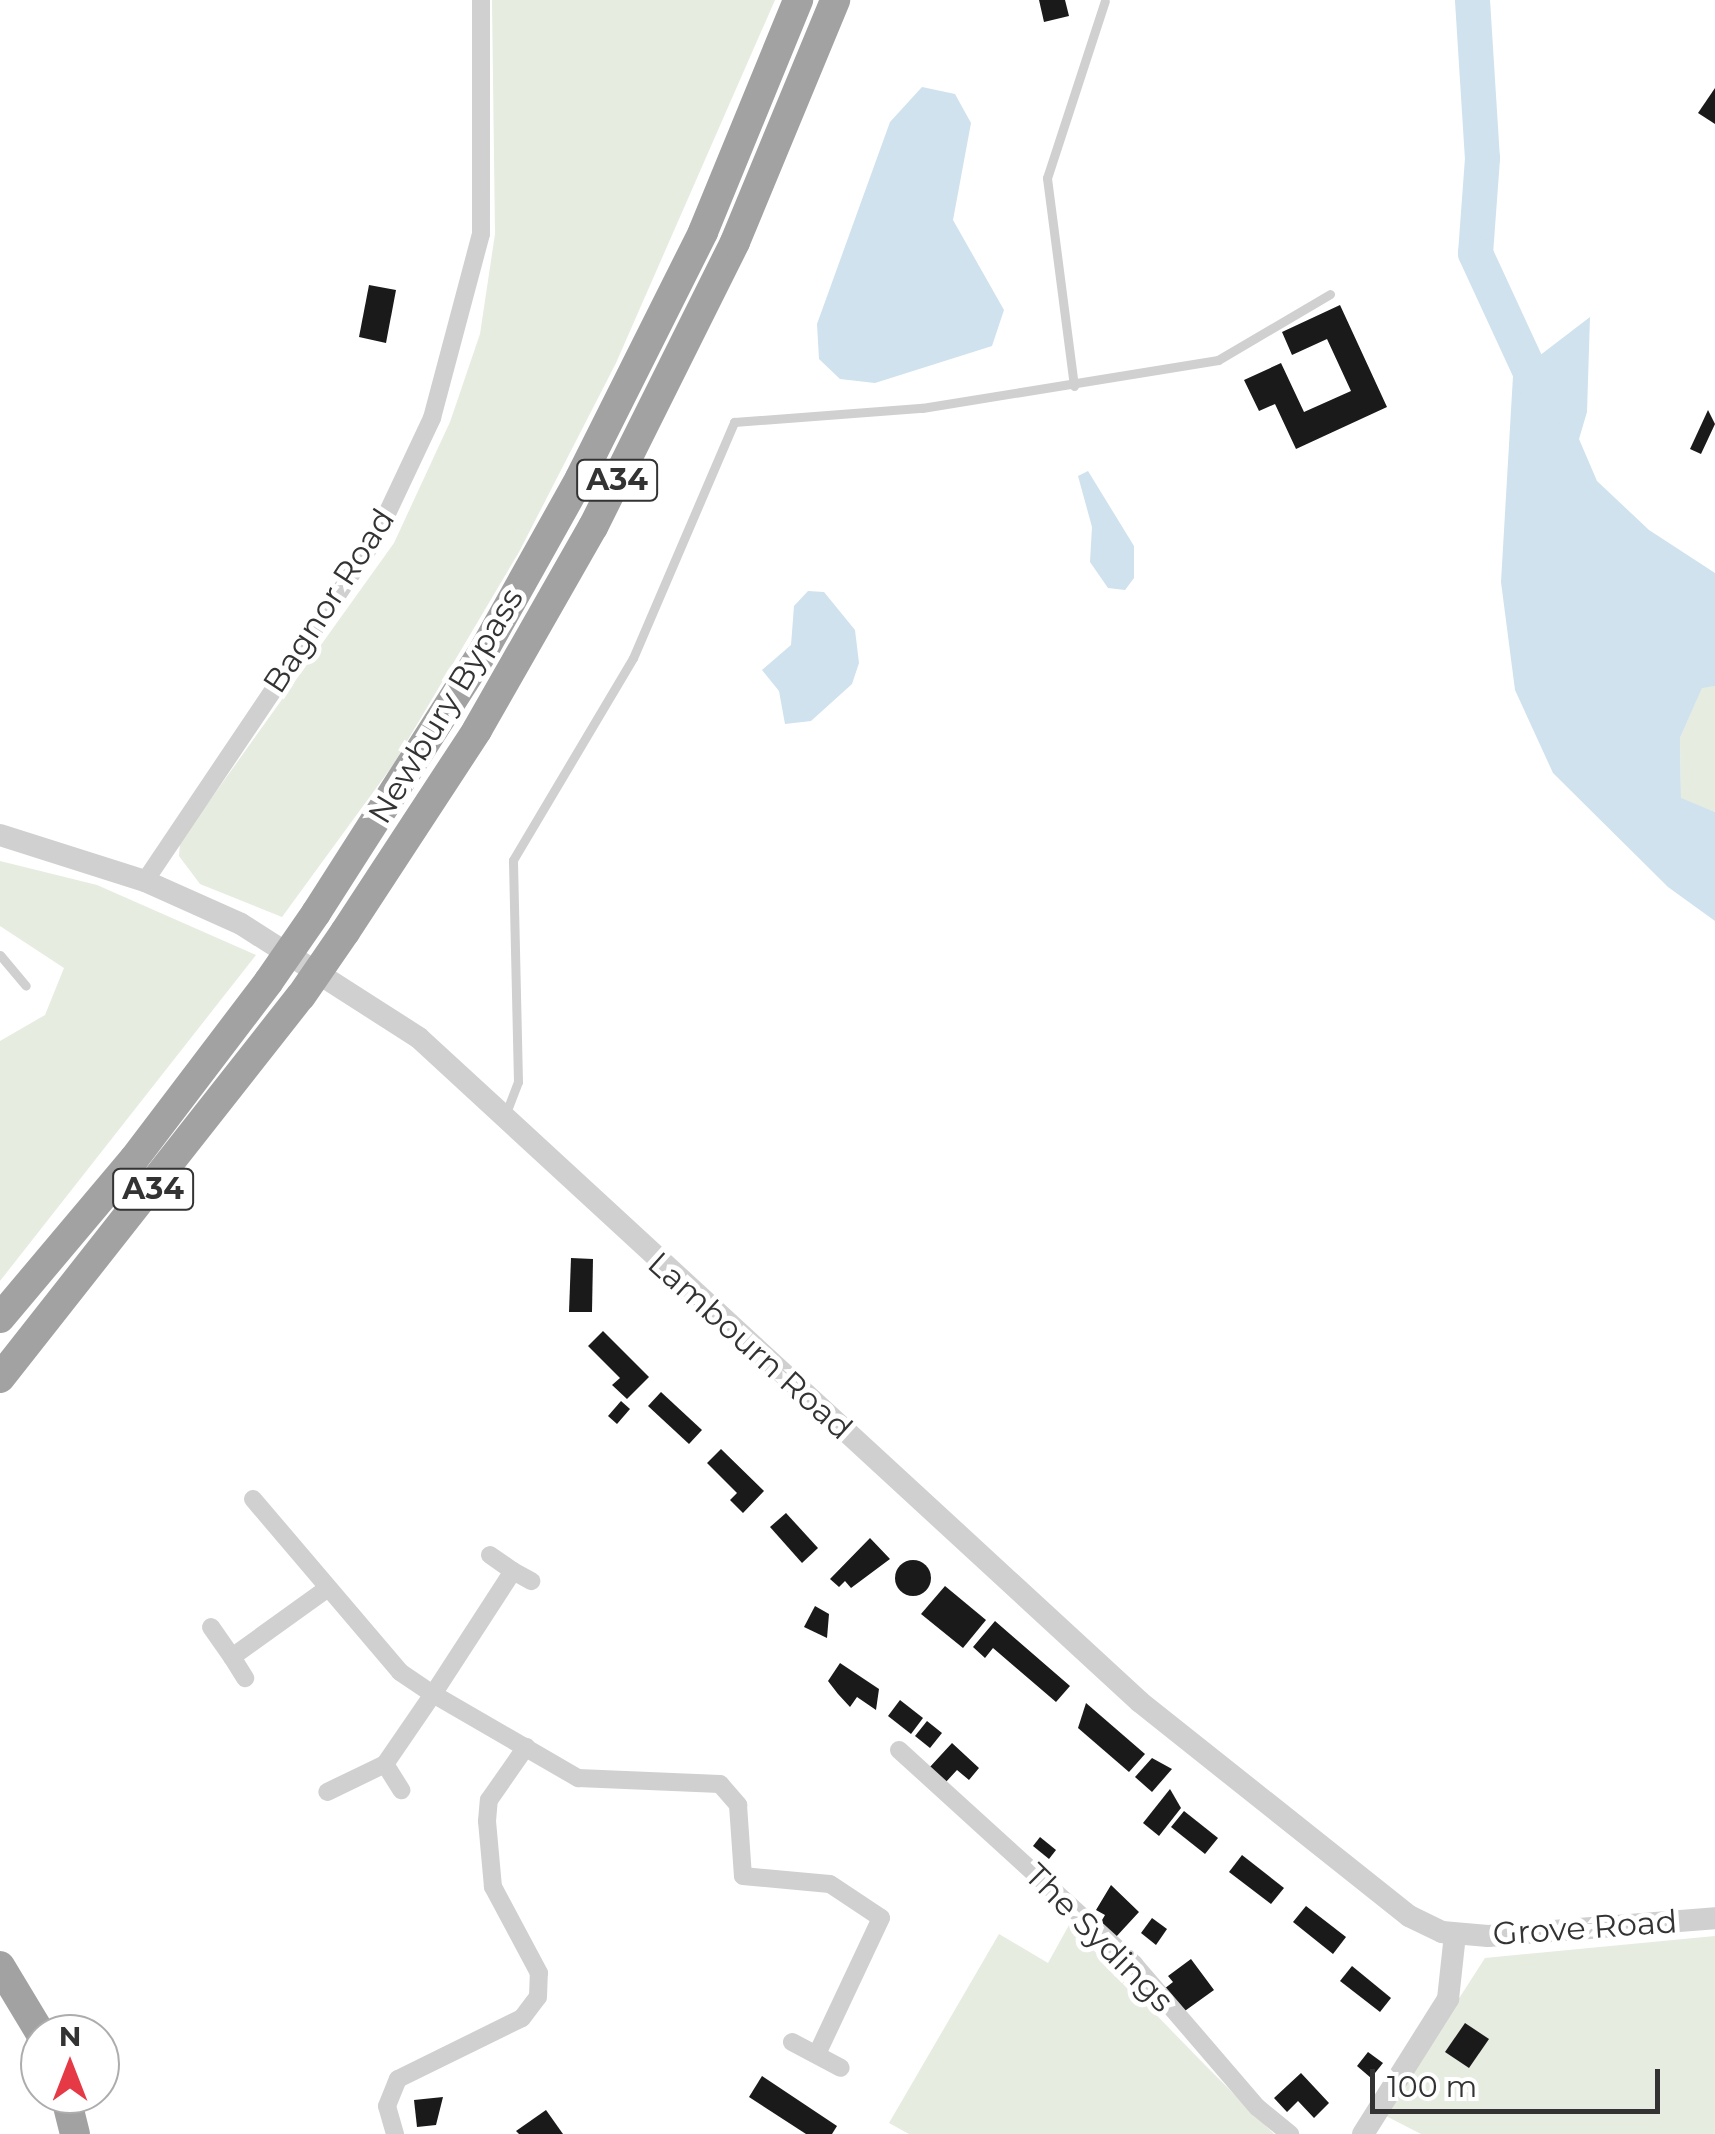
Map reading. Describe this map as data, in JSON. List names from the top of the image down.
{
  "streets": {
    "highway": ["A34", "Newbury Bypass"],
    "street": [
      "Bagnor Road",
      "Lambourn Road",
      "Grove Road",
      "The Sydings"
    ]
  },
  "crossings": [
    ["Bagnor Road", "Lambourn Road"],
    ["Lambourn Road", "Grove Road"]
  ],
  "scale_bar": "100 m",
  "north": "top"
}
